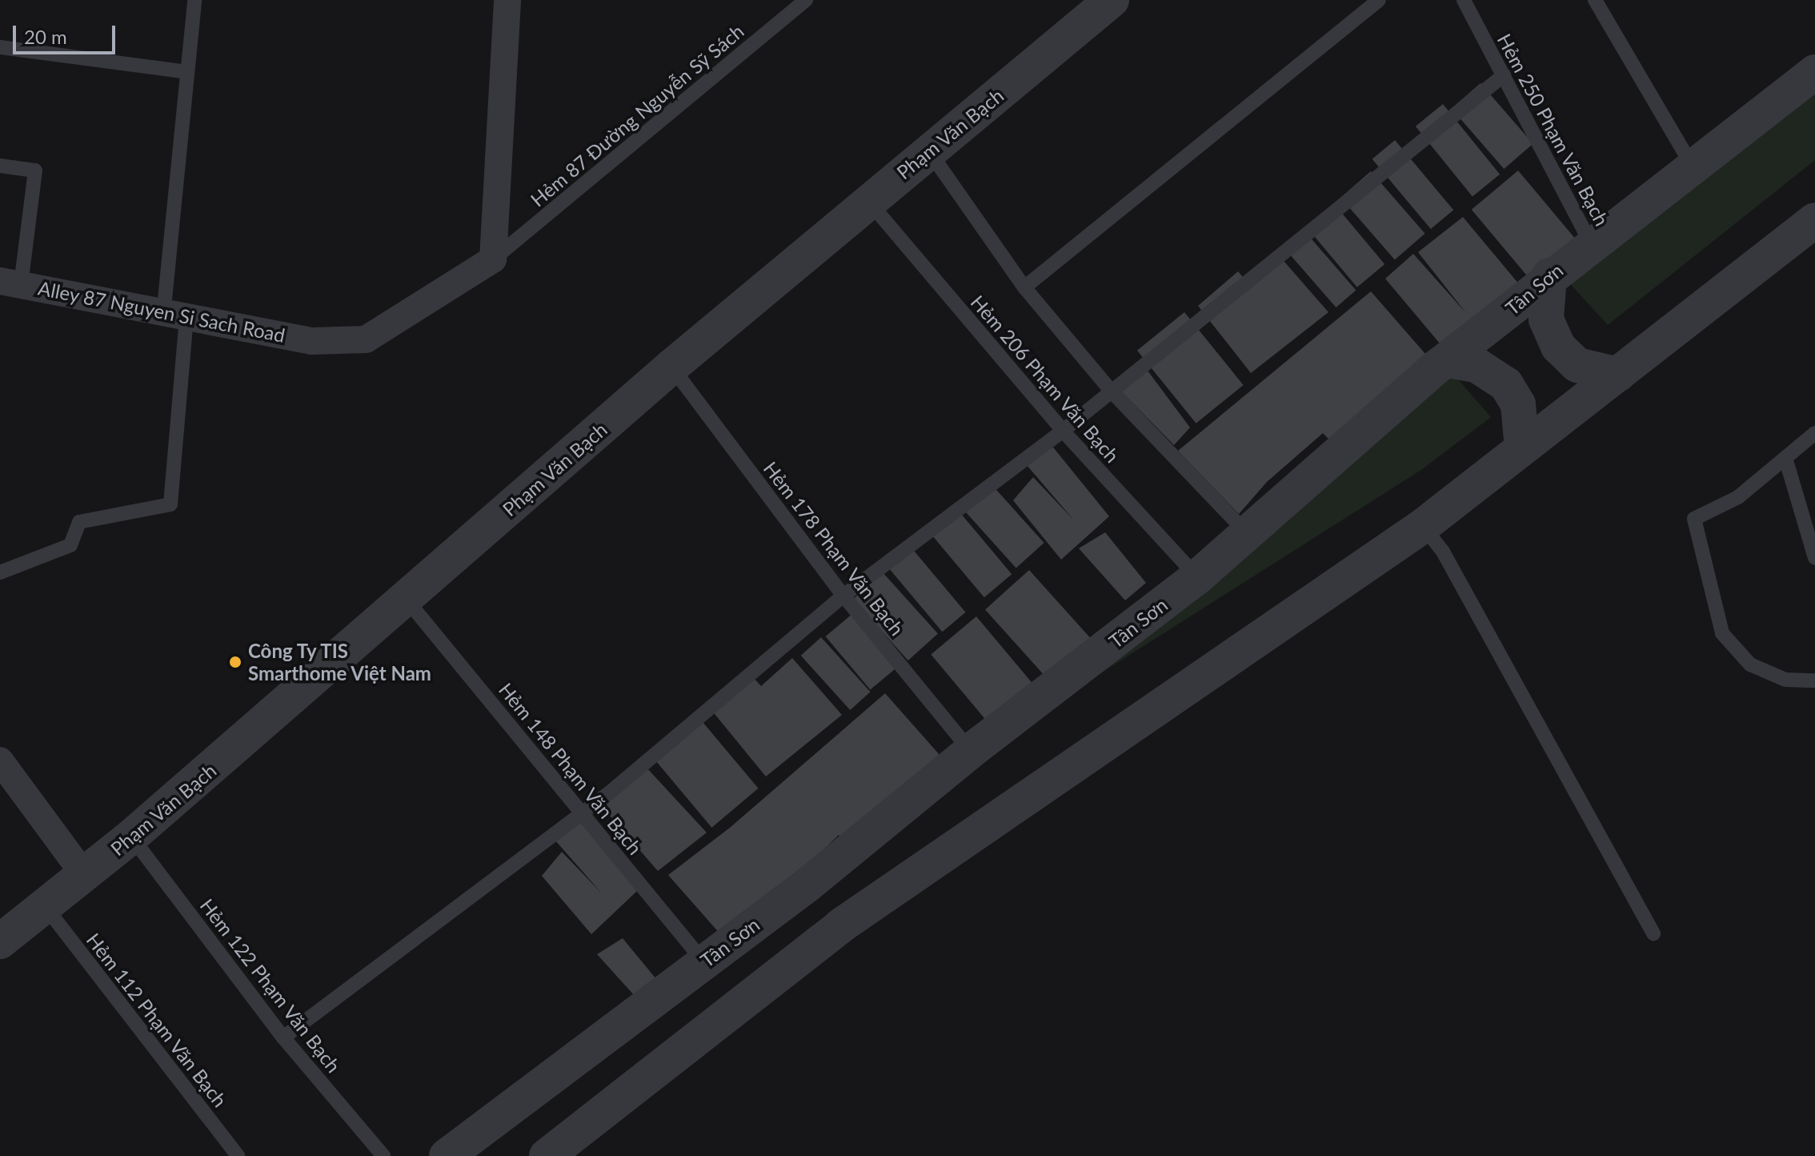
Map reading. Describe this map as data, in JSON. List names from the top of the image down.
{
  "streets": {
    "street": ["Phạm Văn Bạch", "Tân Sơn", "Alley 87 Nguyen Si Sach Road"],
    "lane": [
      "Hẻm 87 Đường Nguyễn Sỹ Sách",
      "Hẻm 250 Phạm Văn Bạch",
      "Hẻm 206 Phạm Văn Bạch",
      "Hẻm 178 Phạm Văn Bạch",
      "Hẻm 148 Phạm Văn Bạch",
      "Hẻm 122 Phạm Văn Bạch",
      "Hẻm 112 Phạm Văn Bạch"
    ]
  },
  "crossings": [
    ["Hẻm 87 Đường Nguyễn Sỹ Sách", "Alley 87 Nguyen Si Sach Road"],
    ["Hẻm 250 Phạm Văn Bạch", "Tân Sơn"],
    ["Phạm Văn Bạch", "Hẻm 206 Phạm Văn Bạch"],
    ["Phạm Văn Bạch", "Hẻm 178 Phạm Văn Bạch"],
    ["Phạm Văn Bạch", "Hẻm 148 Phạm Văn Bạch"],
    ["Phạm Văn Bạch", "Hẻm 122 Phạm Văn Bạch"],
    ["Phạm Văn Bạch", "Hẻm 112 Phạm Văn Bạch"],
    ["Tân Sơn", "Hẻm 206 Phạm Văn Bạch"],
    ["Tân Sơn", "Hẻm 178 Phạm Văn Bạch"],
    ["Tân Sơn", "Hẻm 148 Phạm Văn Bạch"]
  ],
  "places": ["Công Ty TIS Smarthome Việt Nam"],
  "scale_bar": "20 m"
}
